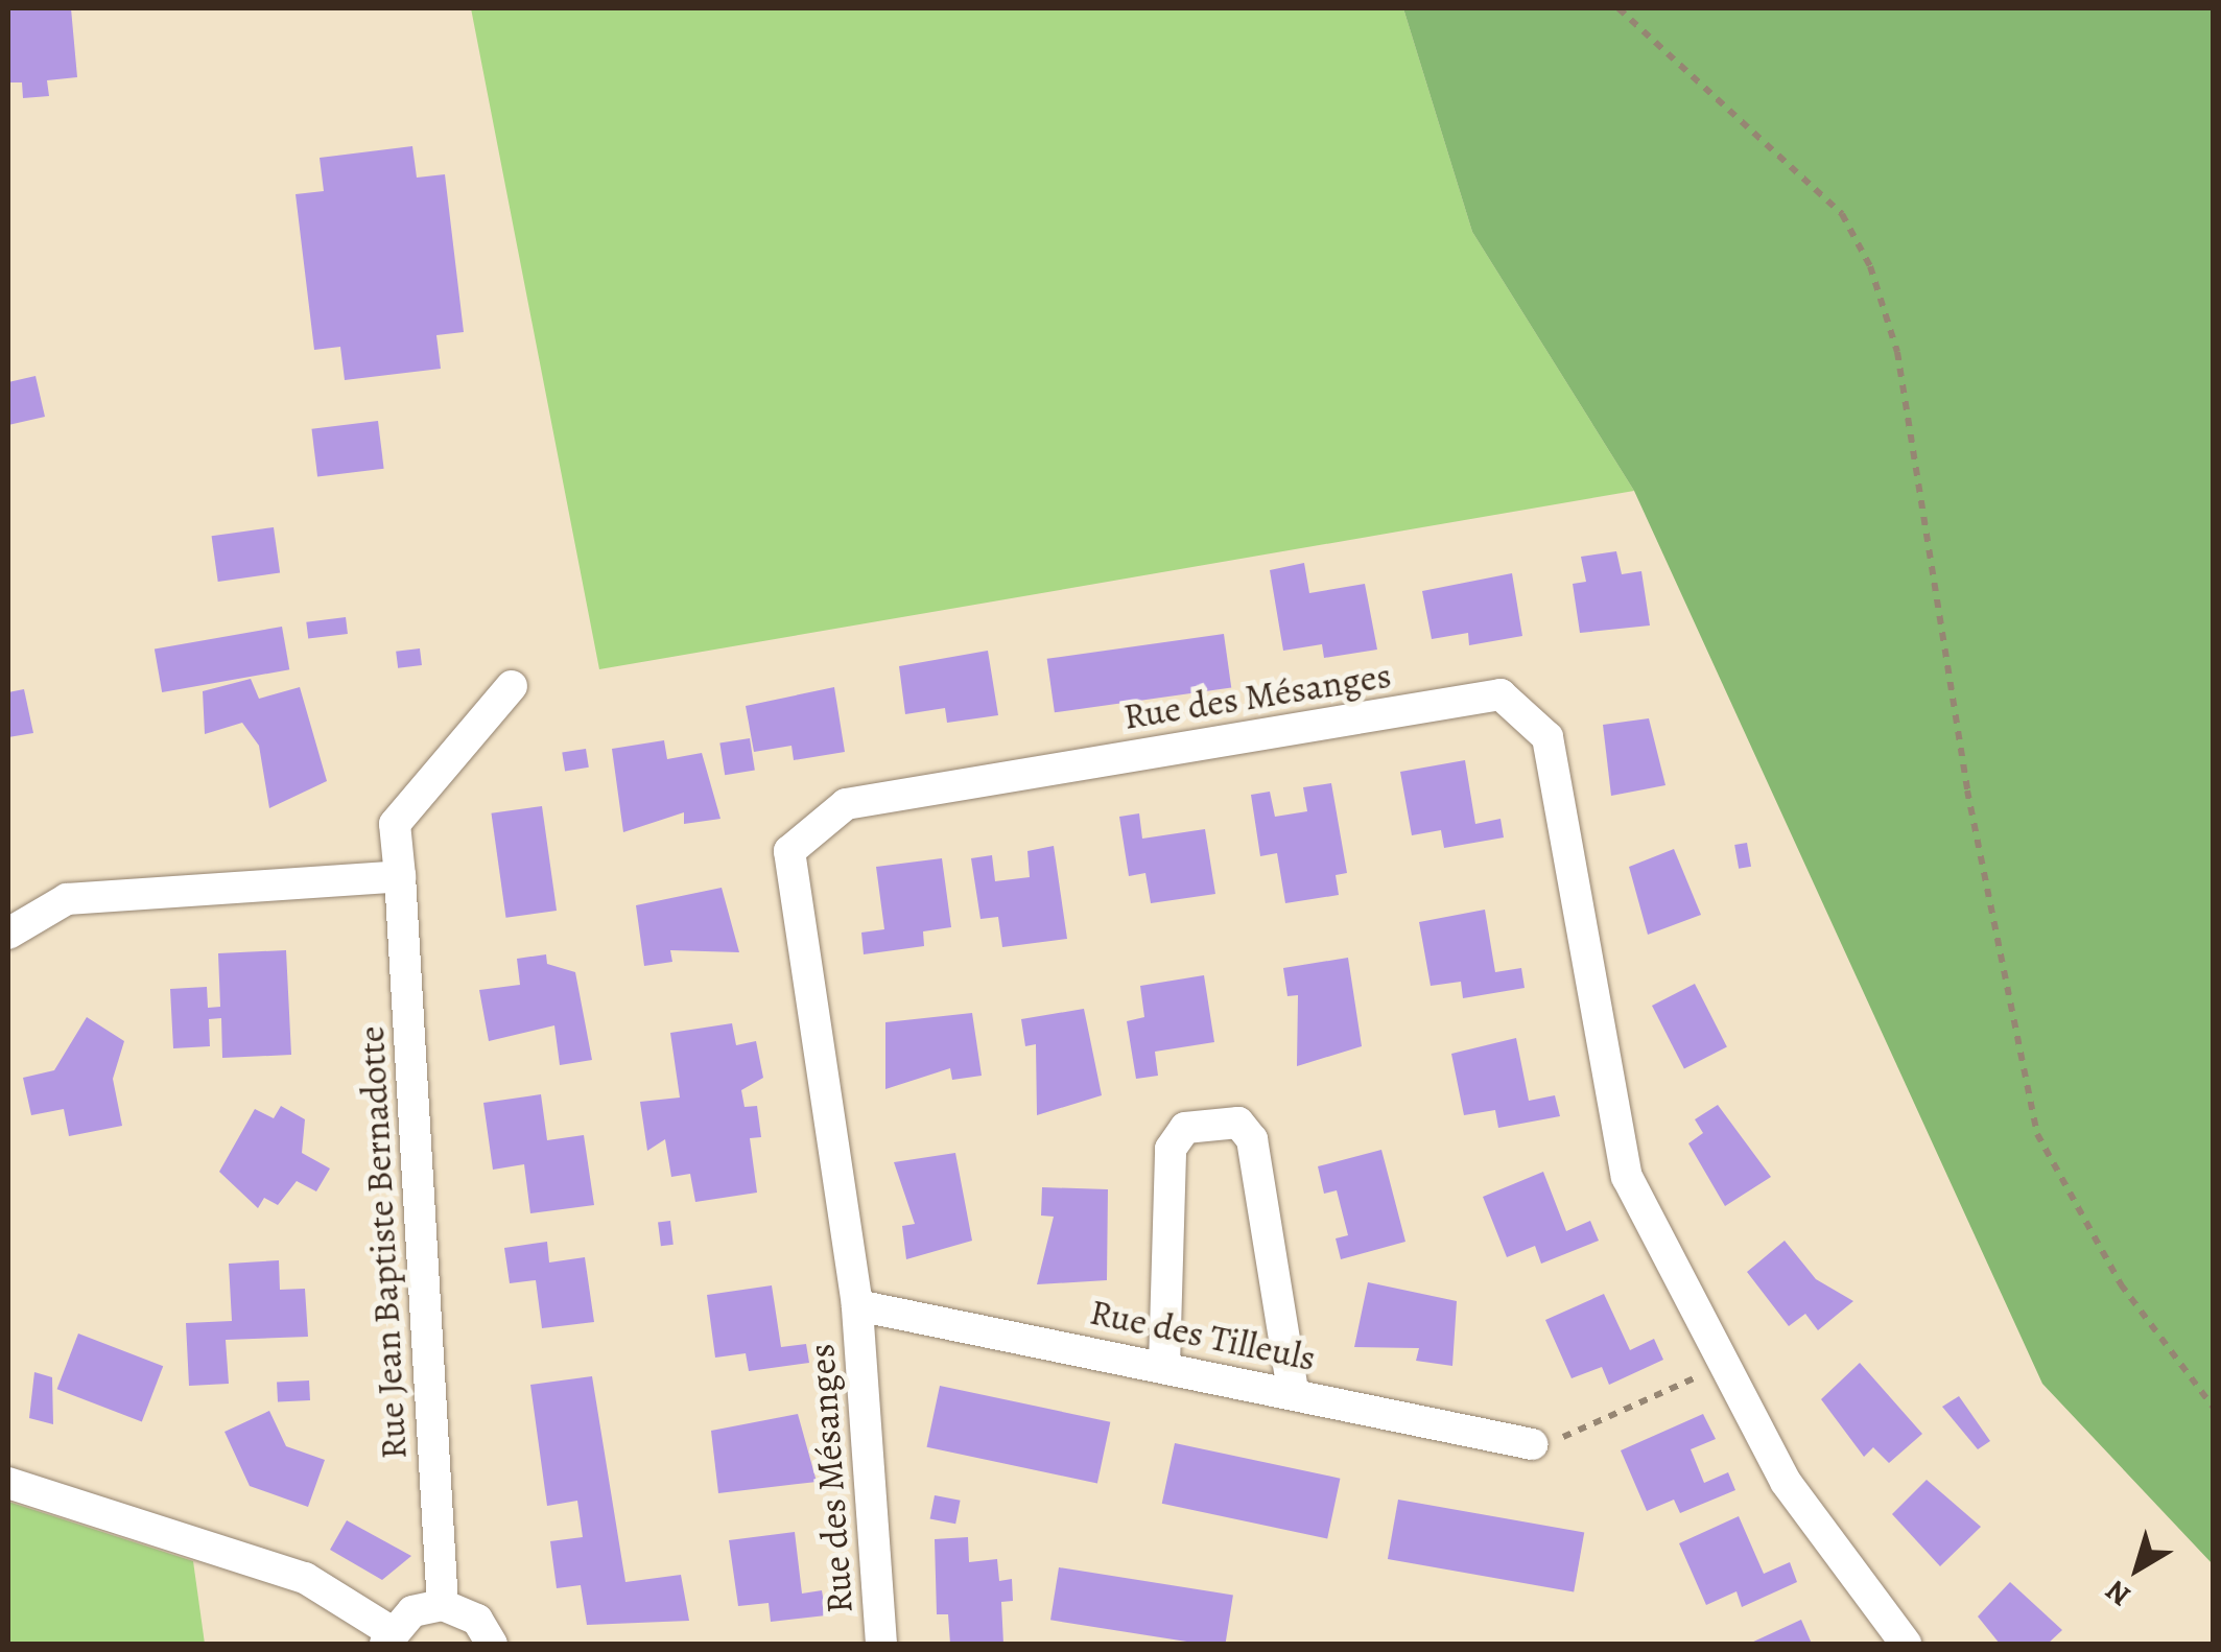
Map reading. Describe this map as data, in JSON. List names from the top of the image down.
{
  "streets": {
    "street": ["Rue des Mésanges", "Rue Jean Baptiste Bernadotte", "Rue des Tilleuls"]
  },
  "crossings": [
    ["Rue des Mésanges", "Rue des Tilleuls"]
  ],
  "north": "bottom left"
}
